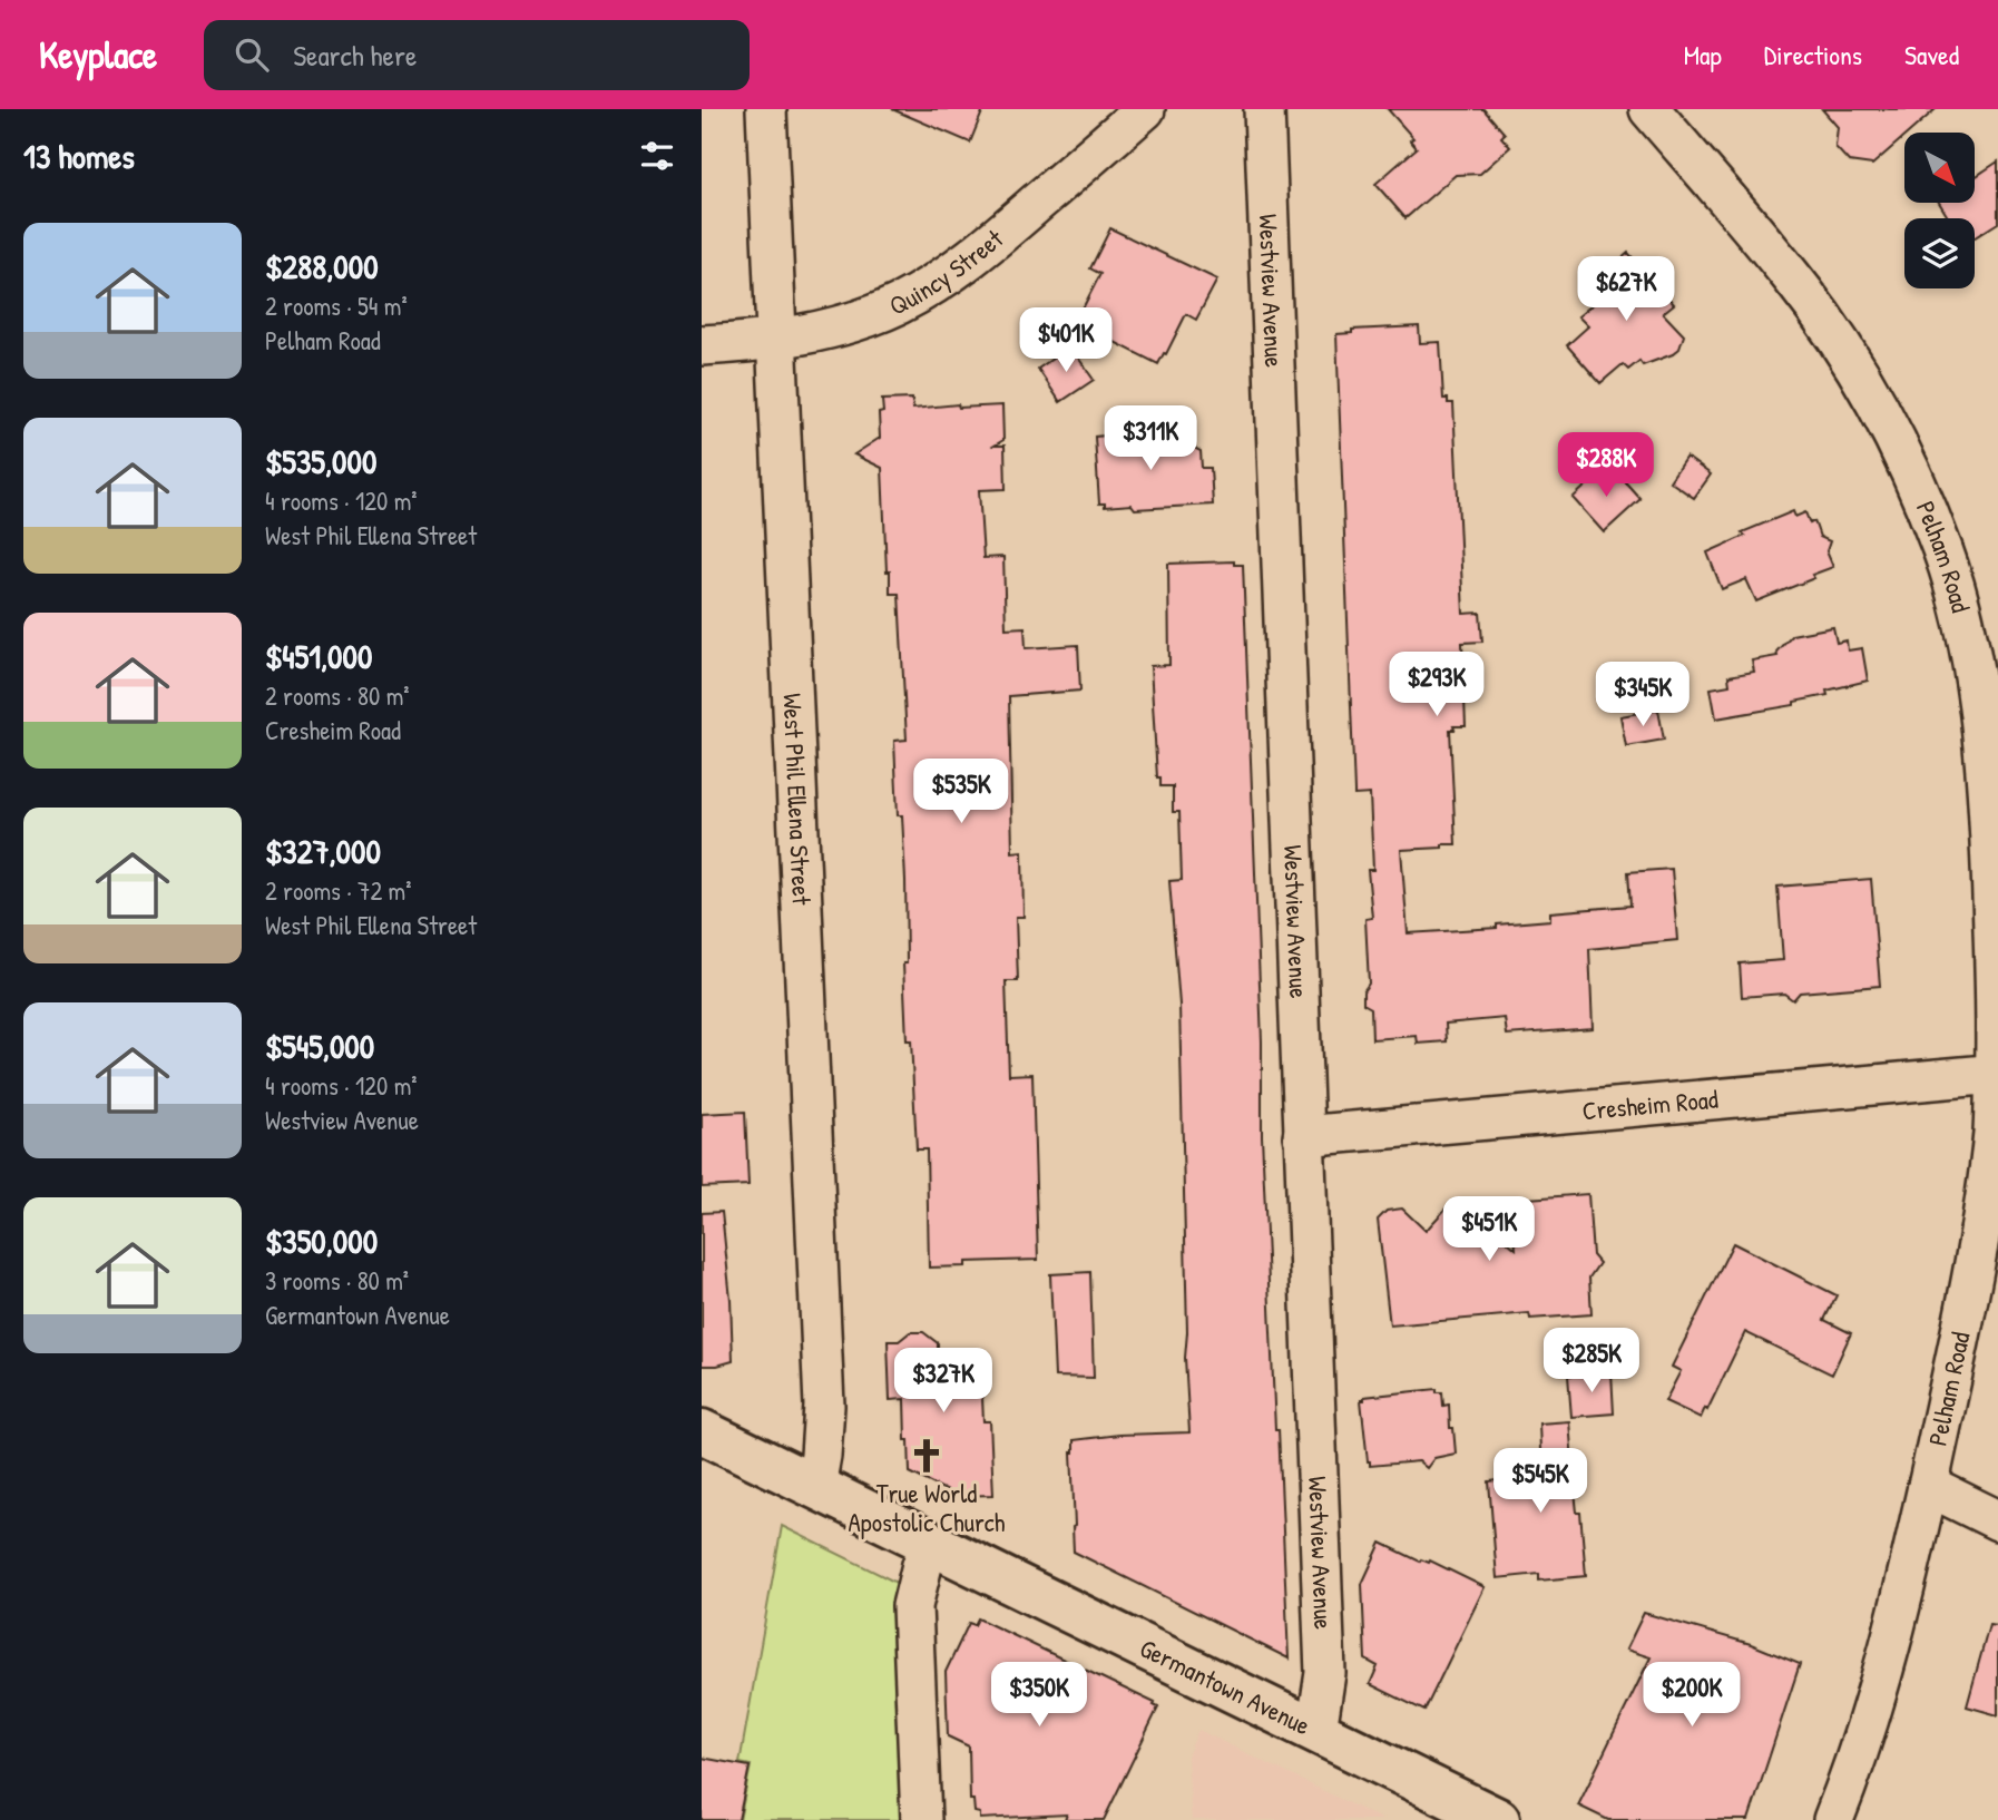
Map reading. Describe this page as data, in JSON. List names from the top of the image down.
{
  "streets": {
    "main road": ["Germantown Avenue"],
    "street": [
      "Quincy Street",
      "Westview Avenue",
      "Pelham Road",
      "West Phil Ellena Street",
      "Cresheim Road"
    ]
  },
  "crossings": [
    ["Quincy Street", "West Phil Ellena Street"],
    ["Westview Avenue", "Cresheim Road"],
    ["Westview Avenue", "Germantown Avenue"],
    ["Pelham Road", "Cresheim Road"],
    ["West Phil Ellena Street", "Germantown Avenue"]
  ],
  "places": {
    "church": ["True World Apostolic Church"]
  },
  "north": "bottom right",
  "page": {
    "header": "Keyplace",
    "search": "Search here",
    "nav": ["Map", "Directions", "Saved"],
    "heading": "13 homes",
    "list": [
      {
        "name": "$288,000",
        "note": "2 rooms · 54 m² · Pelham Road"
      },
      {
        "name": "$535,000",
        "note": "4 rooms · 120 m² · West Phil Ellena Street"
      },
      {
        "name": "$451,000",
        "note": "2 rooms · 80 m² · Cresheim Road"
      },
      {
        "name": "$327,000",
        "note": "2 rooms · 72 m² · West Phil Ellena Street"
      },
      {
        "name": "$545,000",
        "note": "4 rooms · 120 m² · Westview Avenue"
      },
      {
        "name": "$350,000",
        "note": "3 rooms · 80 m² · Germantown Avenue"
      }
    ],
    "price": [
      "$627K",
      "$401K",
      "$311K",
      "$288K",
      "$293K",
      "$345K",
      "$535K",
      "$451K",
      "$285K",
      "$327K",
      "$545K",
      "$350K",
      "$200K"
    ]
  }
}
